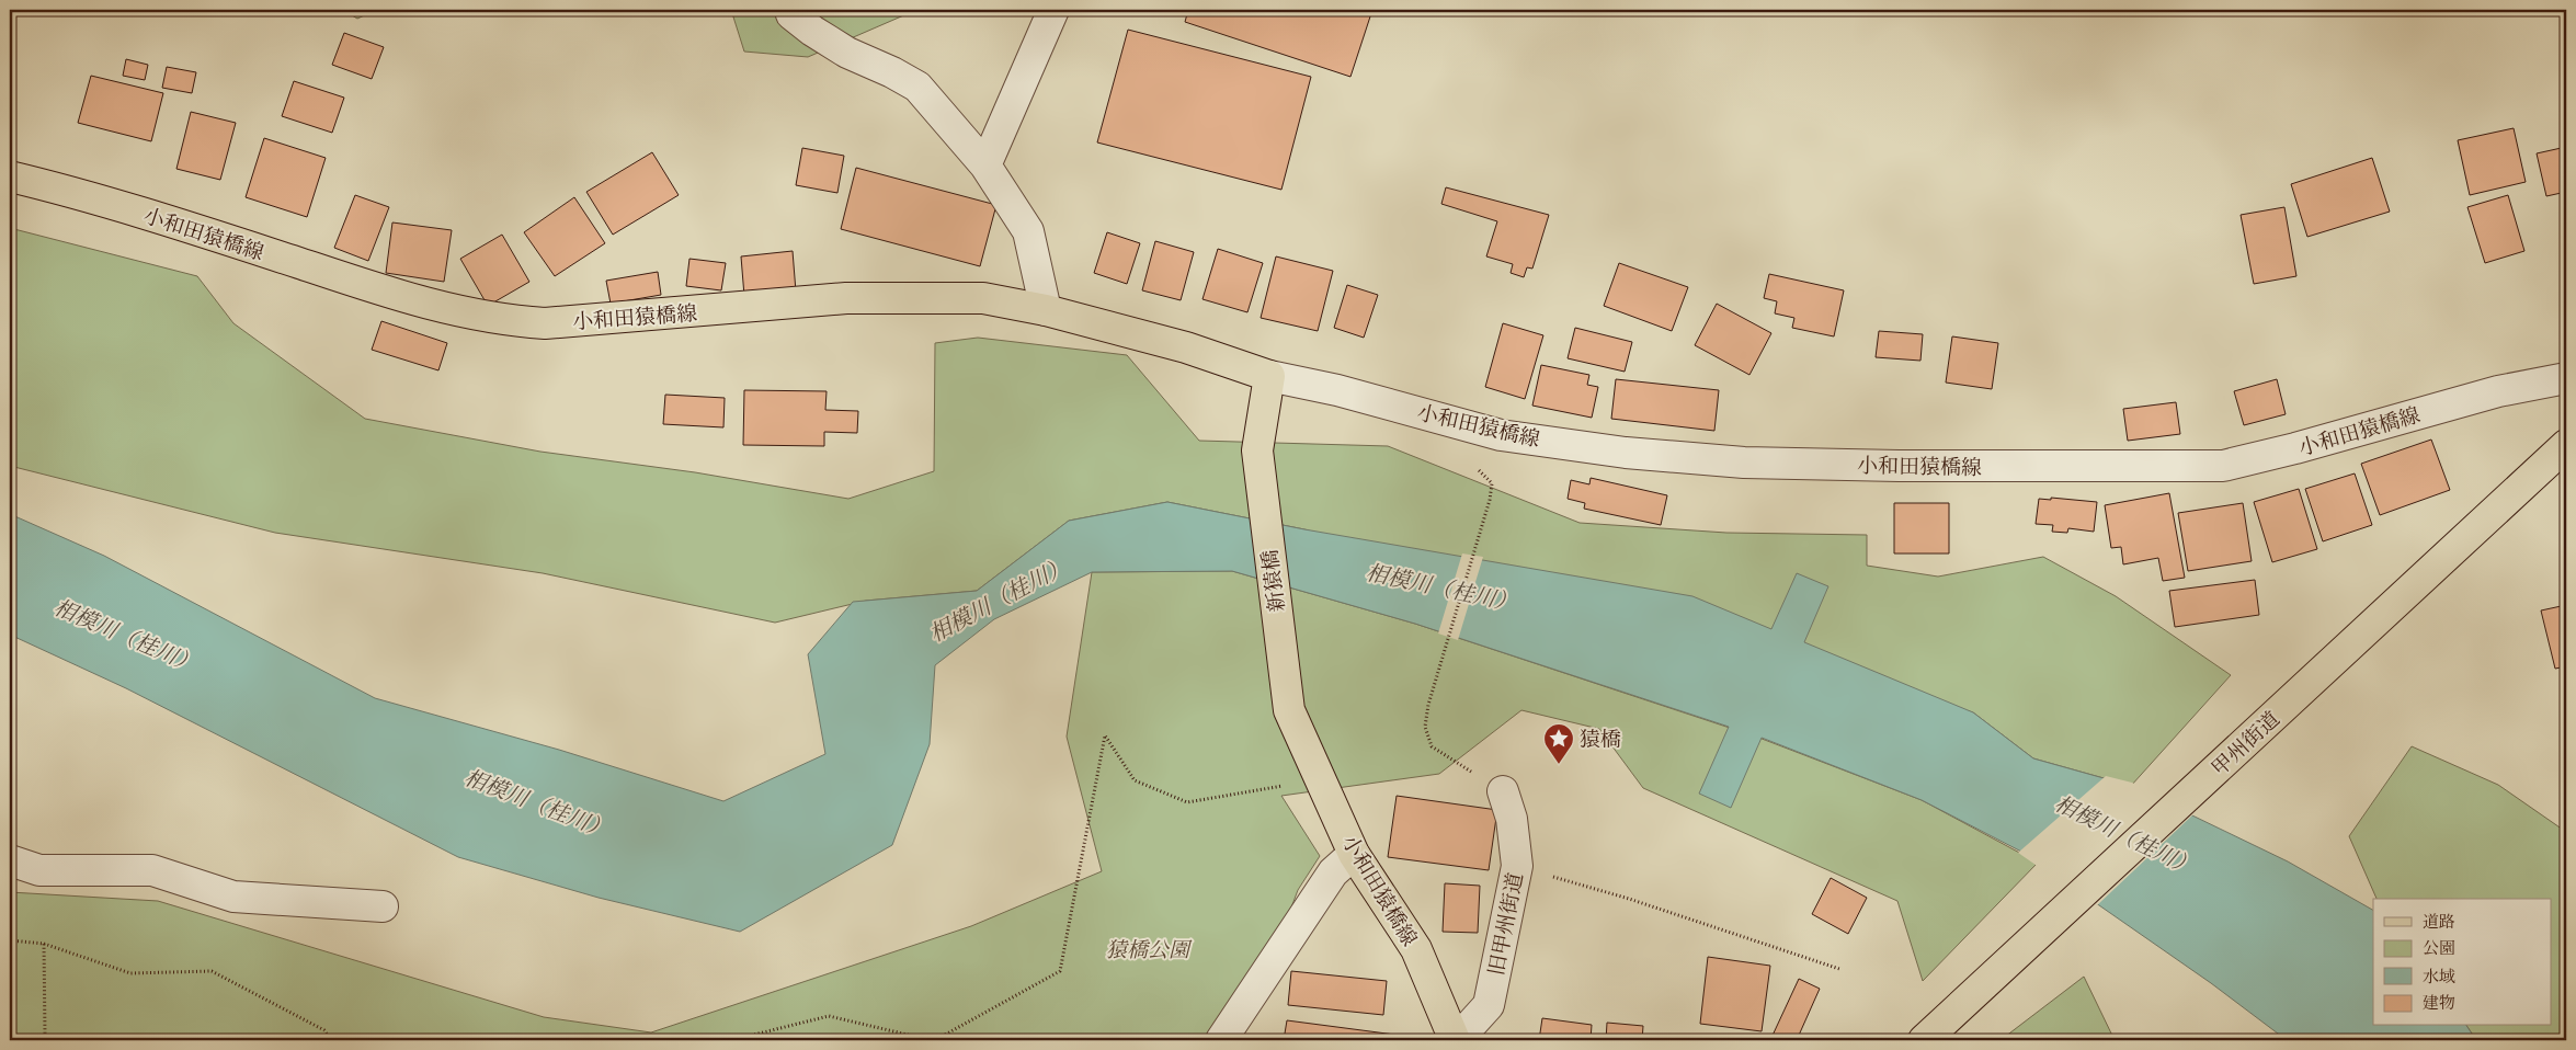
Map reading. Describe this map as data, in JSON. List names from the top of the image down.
{
  "streets": {
    "main road": ["小和田猿橋線", "新猿橋", "甲州街道"],
    "street": ["旧甲州街道"]
  },
  "crossings": [
    ["小和田猿橋線", "新猿橋"],
    ["小和田猿橋線", "旧甲州街道"]
  ],
  "water": ["相模川（桂川）"],
  "parks": ["猿橋公園"],
  "places": {
    "place": ["猿橋"]
  },
  "legend": [
    "道路",
    "公園",
    "水域",
    "建物"
  ]
}
